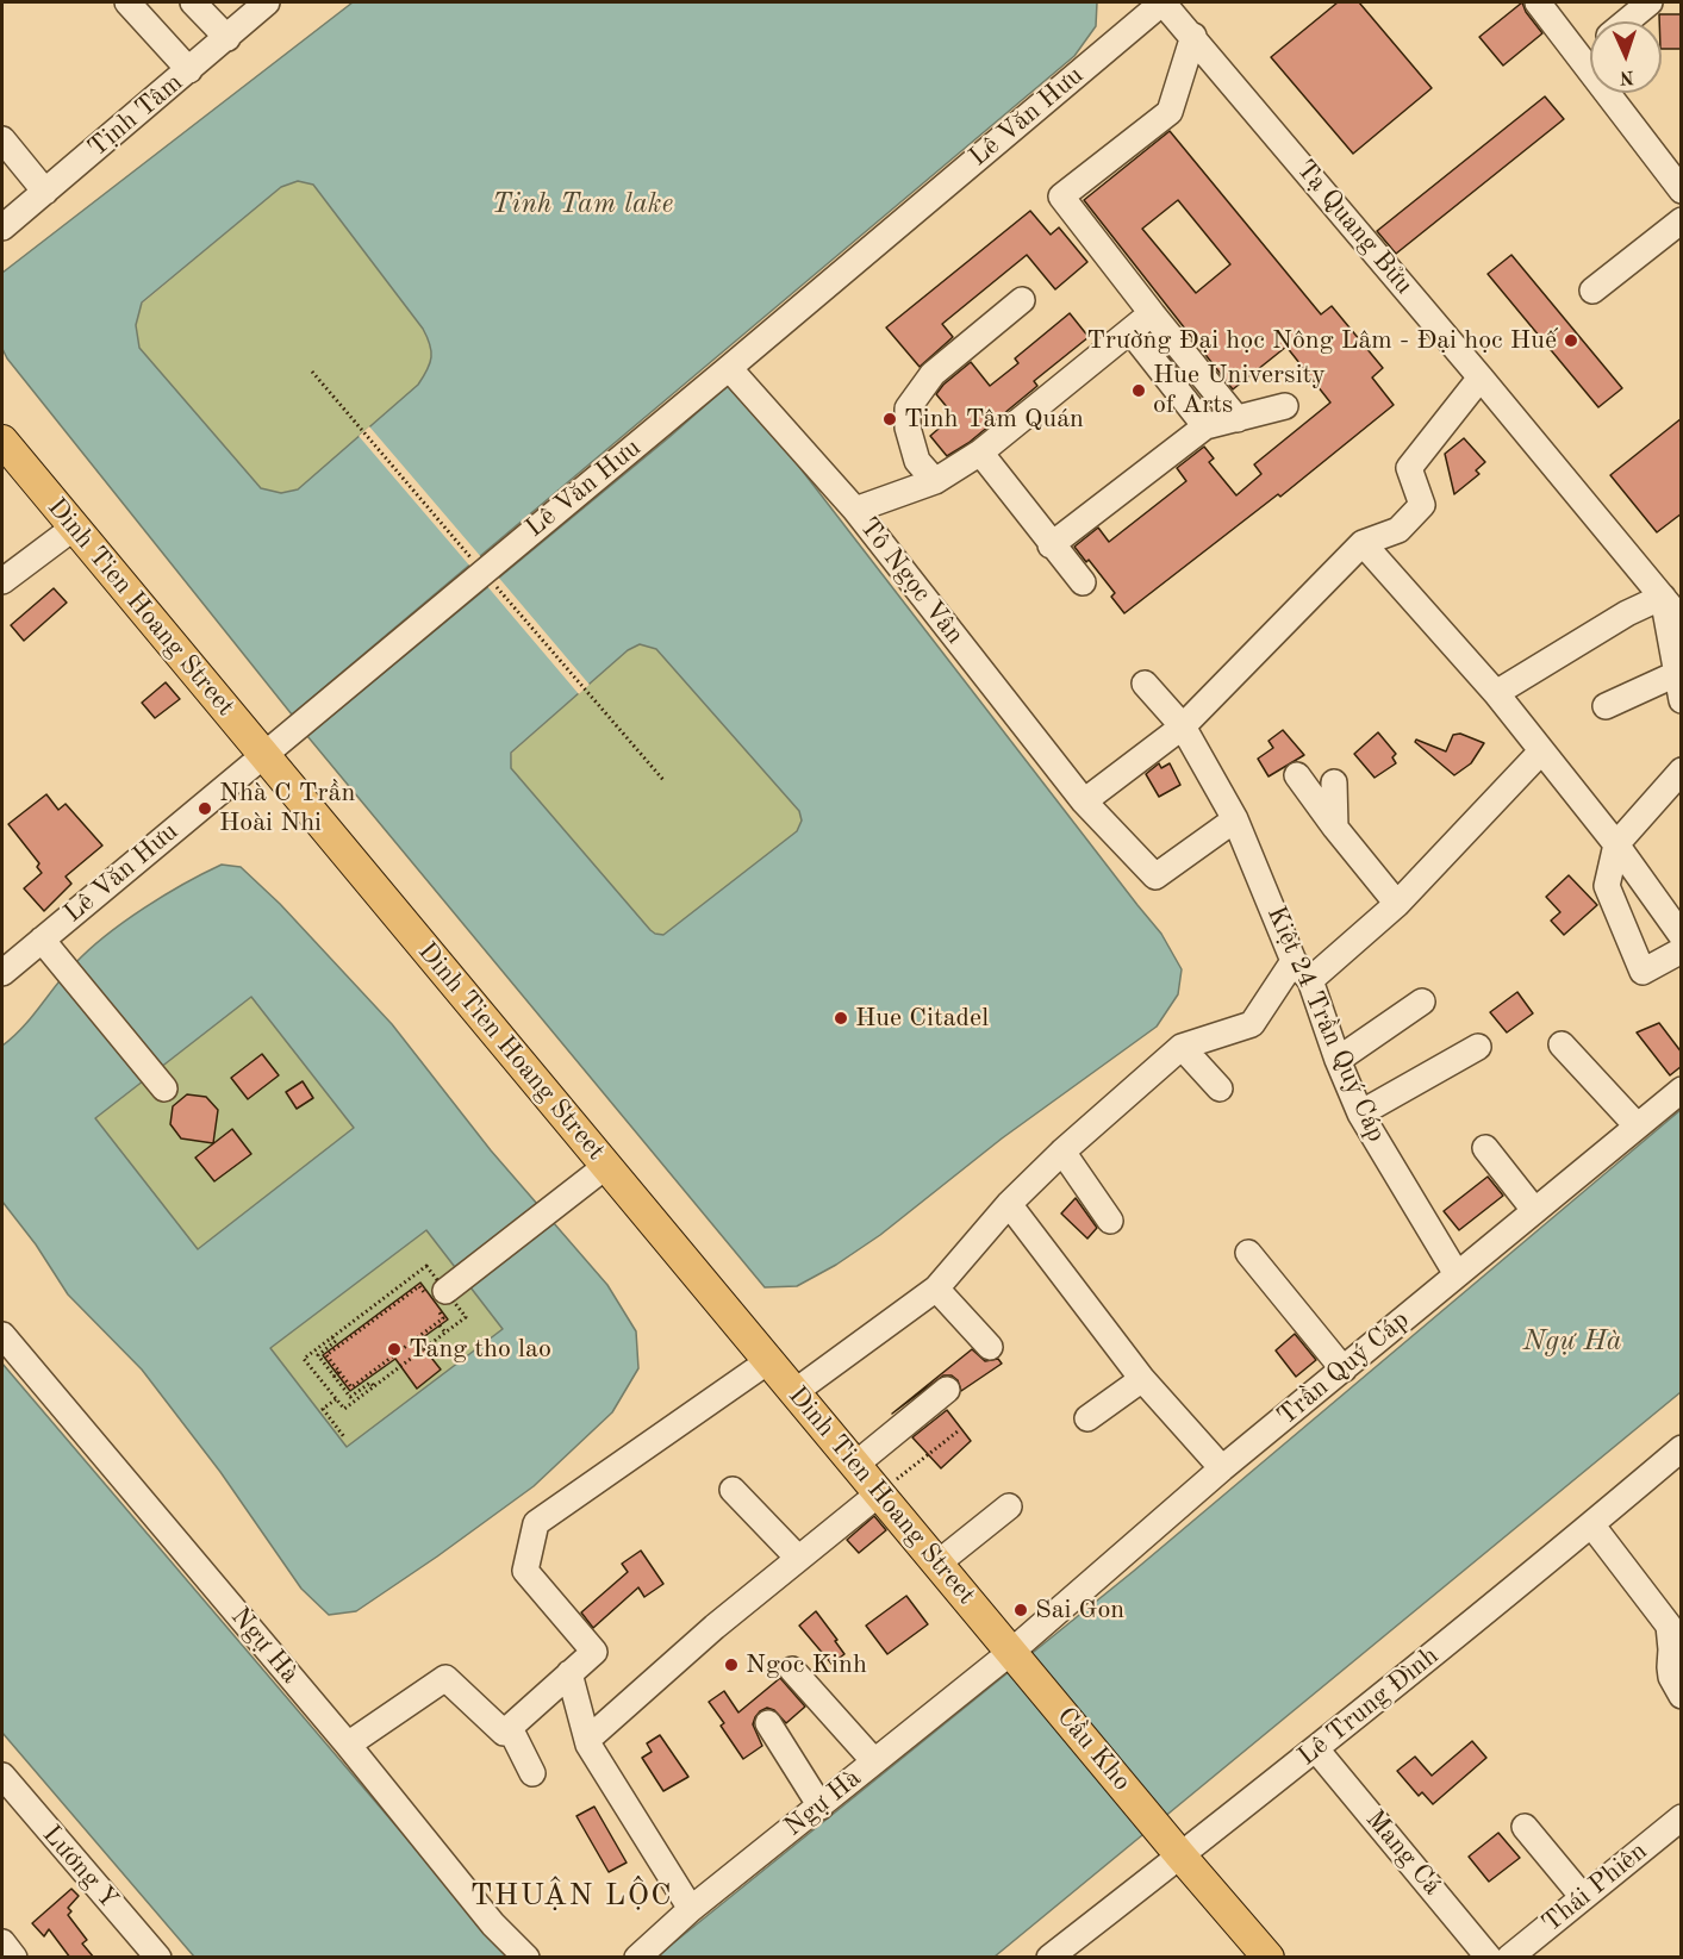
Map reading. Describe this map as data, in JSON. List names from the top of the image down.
{
  "streets": {
    "main road": ["Dinh Tien Hoang Street", "Cầu Kho"],
    "street": [
      "Tịnh Tâm",
      "Lê Văn Hưu",
      "Tạ Quang Bửu",
      "Tô Ngọc Vân",
      "Kiệt 24 Trần Quý Cáp",
      "Trần Quý Cáp",
      "Ngự Hà",
      "Lê Trung Đình",
      "Mang Cá",
      "Lương Y",
      "Thái Phiên"
    ]
  },
  "crossings": [
    ["Lê Văn Hưu", "Tạ Quang Bửu"],
    ["Lê Văn Hưu", "Tô Ngọc Vân"],
    ["Lê Văn Hưu", "Dinh Tien Hoang Street"],
    ["Tô Ngọc Vân", "Kiệt 24 Trần Quý Cáp"],
    ["Dinh Tien Hoang Street", "Trần Quý Cáp"],
    ["Dinh Tien Hoang Street", "Ngự Hà"],
    ["Dinh Tien Hoang Street", "Cầu Kho"],
    ["Kiệt 24 Trần Quý Cáp", "Trần Quý Cáp"],
    ["Trần Quý Cáp", "Ngự Hà"],
    ["Trần Quý Cáp", "Cầu Kho"],
    ["Ngự Hà", "Cầu Kho"],
    ["Lê Trung Đình", "Cầu Kho"],
    ["Lê Trung Đình", "Mang Cá"]
  ],
  "districts": ["THUẬN LỘC"],
  "water": ["Tinh Tam lake", "Ngự Hà"],
  "places": [
    "Trường Đại học Nông Lâm - Đại học Huế",
    "Hue University of Arts",
    "Tinh Tâm Quán",
    "Nhà C Trần Hoài Nhi",
    "Hue Citadel",
    "Tang tho lao",
    "Sai Gon",
    "Ngoc Kinh"
  ],
  "north": "bottom"
}
